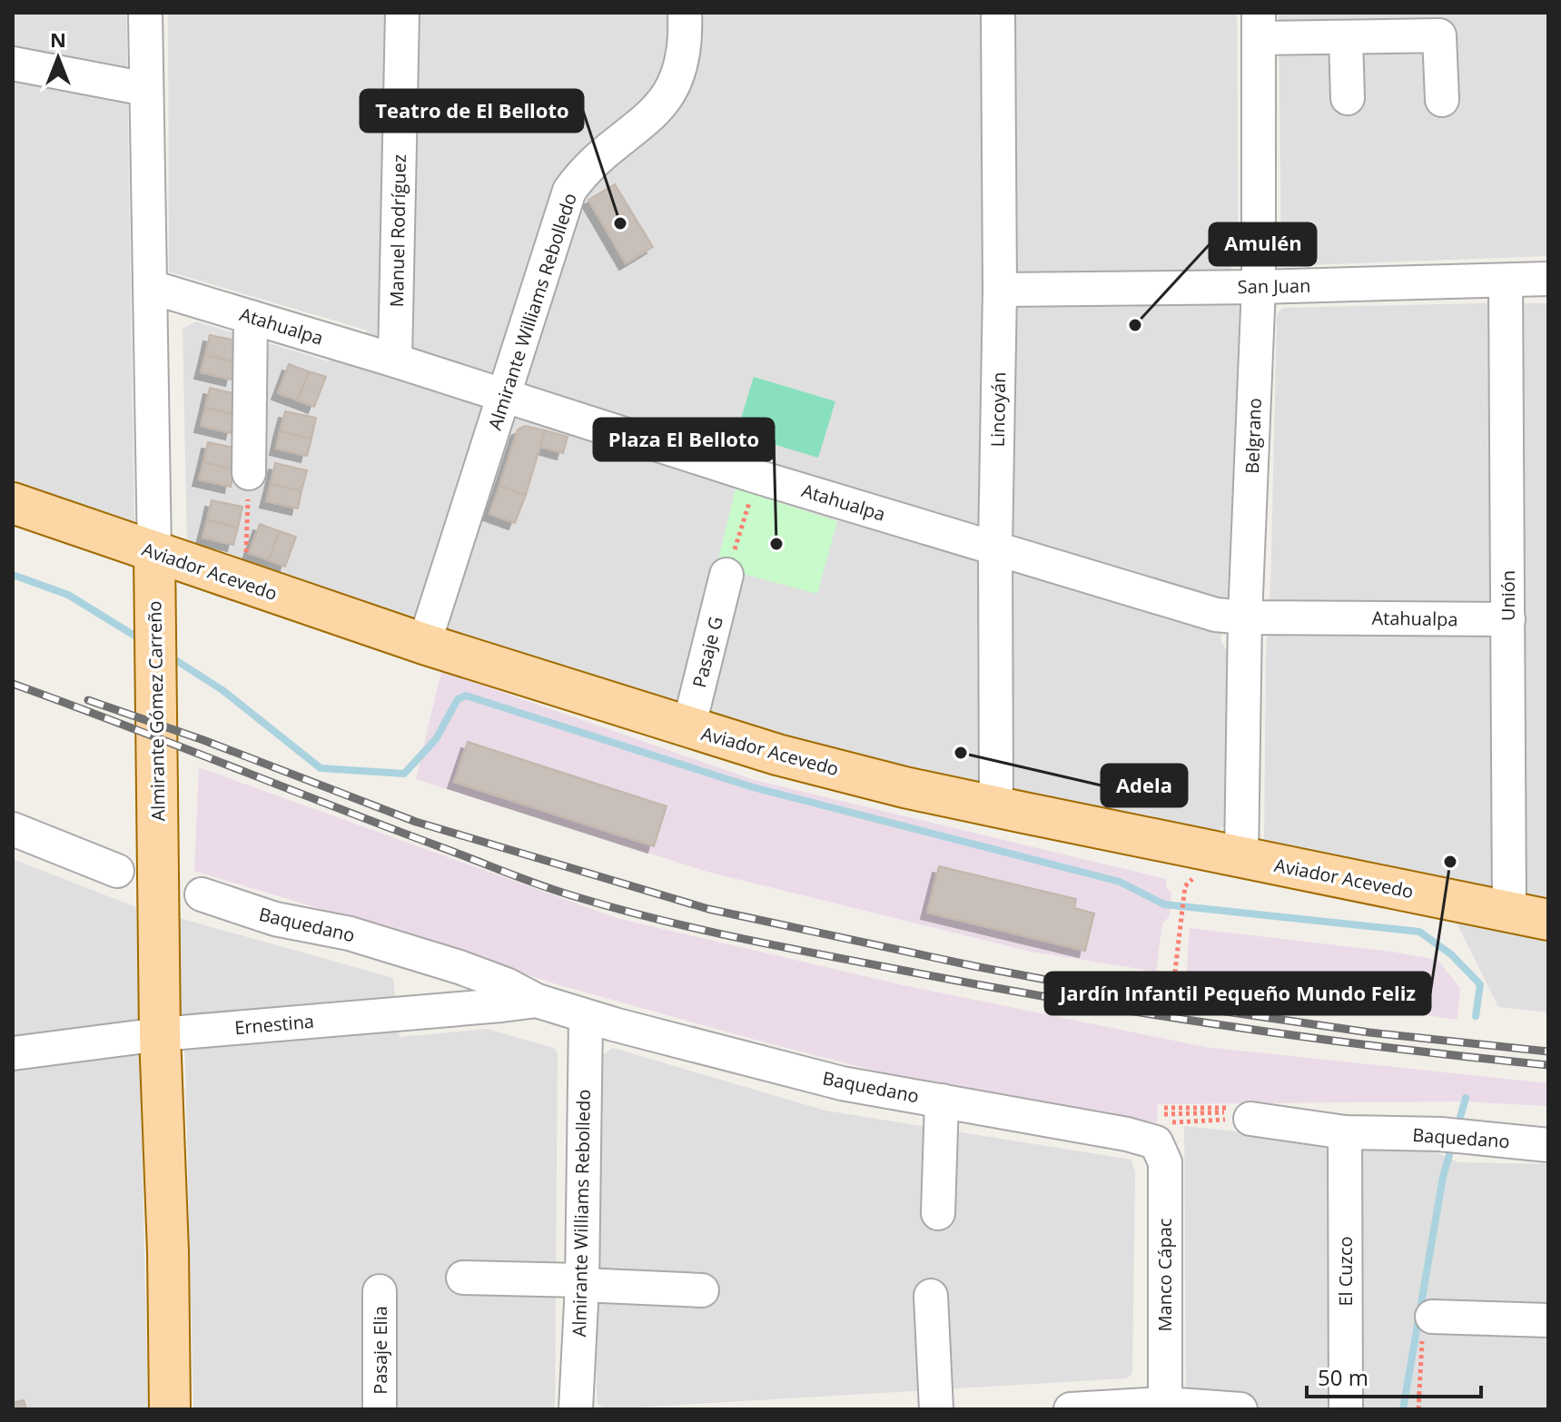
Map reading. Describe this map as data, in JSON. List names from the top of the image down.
{
  "streets": {
    "main road": ["Aviador Acevedo", "Almirante Gómez Carreño"],
    "street": [
      "Manuel Rodríguez",
      "San Juan",
      "Almirante Williams Rebolledo",
      "Atahualpa",
      "Lincoyán",
      "Belgrano",
      "Unión",
      "Pasaje G",
      "Baquedano",
      "Ernestina",
      "El Cuzco",
      "Manco Cápac",
      "Pasaje Elia"
    ]
  },
  "crossings": [
    ["Manuel Rodríguez", "Atahualpa"],
    ["San Juan", "Lincoyán"],
    ["San Juan", "Belgrano"],
    ["San Juan", "Unión"],
    ["Almirante Williams Rebolledo", "Atahualpa"],
    ["Almirante Williams Rebolledo", "Aviador Acevedo"],
    ["Almirante Williams Rebolledo", "Baquedano"],
    ["Atahualpa", "Lincoyán"],
    ["Atahualpa", "Belgrano"],
    ["Atahualpa", "Unión"],
    ["Atahualpa", "Almirante Gómez Carreño"],
    ["Lincoyán", "Aviador Acevedo"],
    ["Belgrano", "Aviador Acevedo"],
    ["Aviador Acevedo", "Unión"],
    ["Aviador Acevedo", "Pasaje G"],
    ["Aviador Acevedo", "Almirante Gómez Carreño"],
    ["Almirante Gómez Carreño", "Ernestina"],
    ["Baquedano", "Ernestina"],
    ["Baquedano", "El Cuzco"],
    ["Baquedano", "Manco Cápac"]
  ],
  "places": [
    "Teatro de El Belloto",
    "Amulén",
    "Plaza El Belloto",
    "Adela",
    "Jardín Infantil Pequeño Mundo Feliz"
  ],
  "scale_bar": "50 m",
  "north": "top"
}
